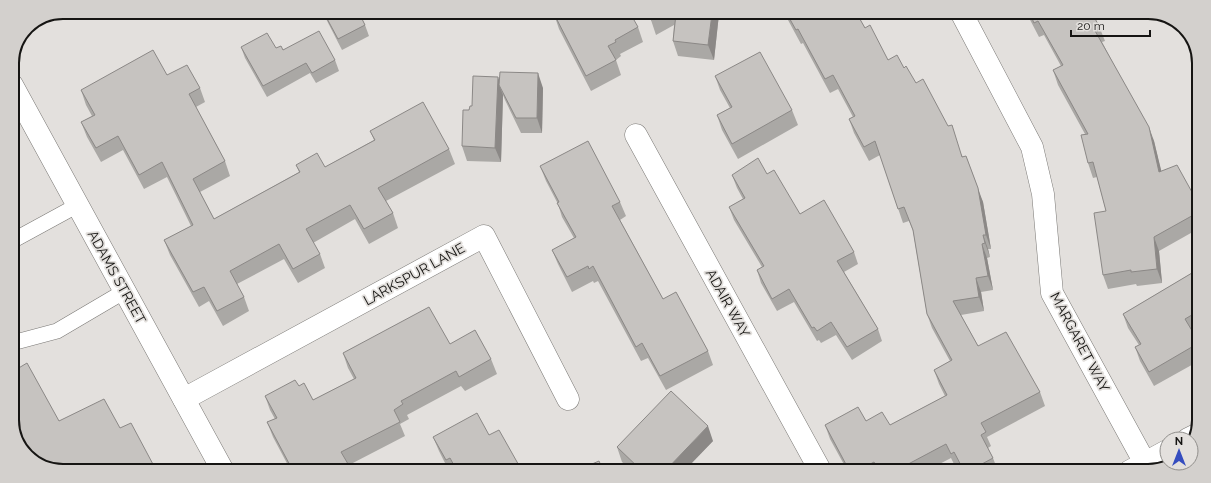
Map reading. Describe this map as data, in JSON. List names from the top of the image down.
{
  "streets": {
    "street": [
      "LARKSPUR LANE",
      "ADAMS STREET",
      "ADAIR WAY",
      "MARGARET WAY"
    ]
  },
  "crossings": [
    ["LARKSPUR LANE", "ADAMS STREET"]
  ],
  "scale_bar": "20 m",
  "north": "top"
}
